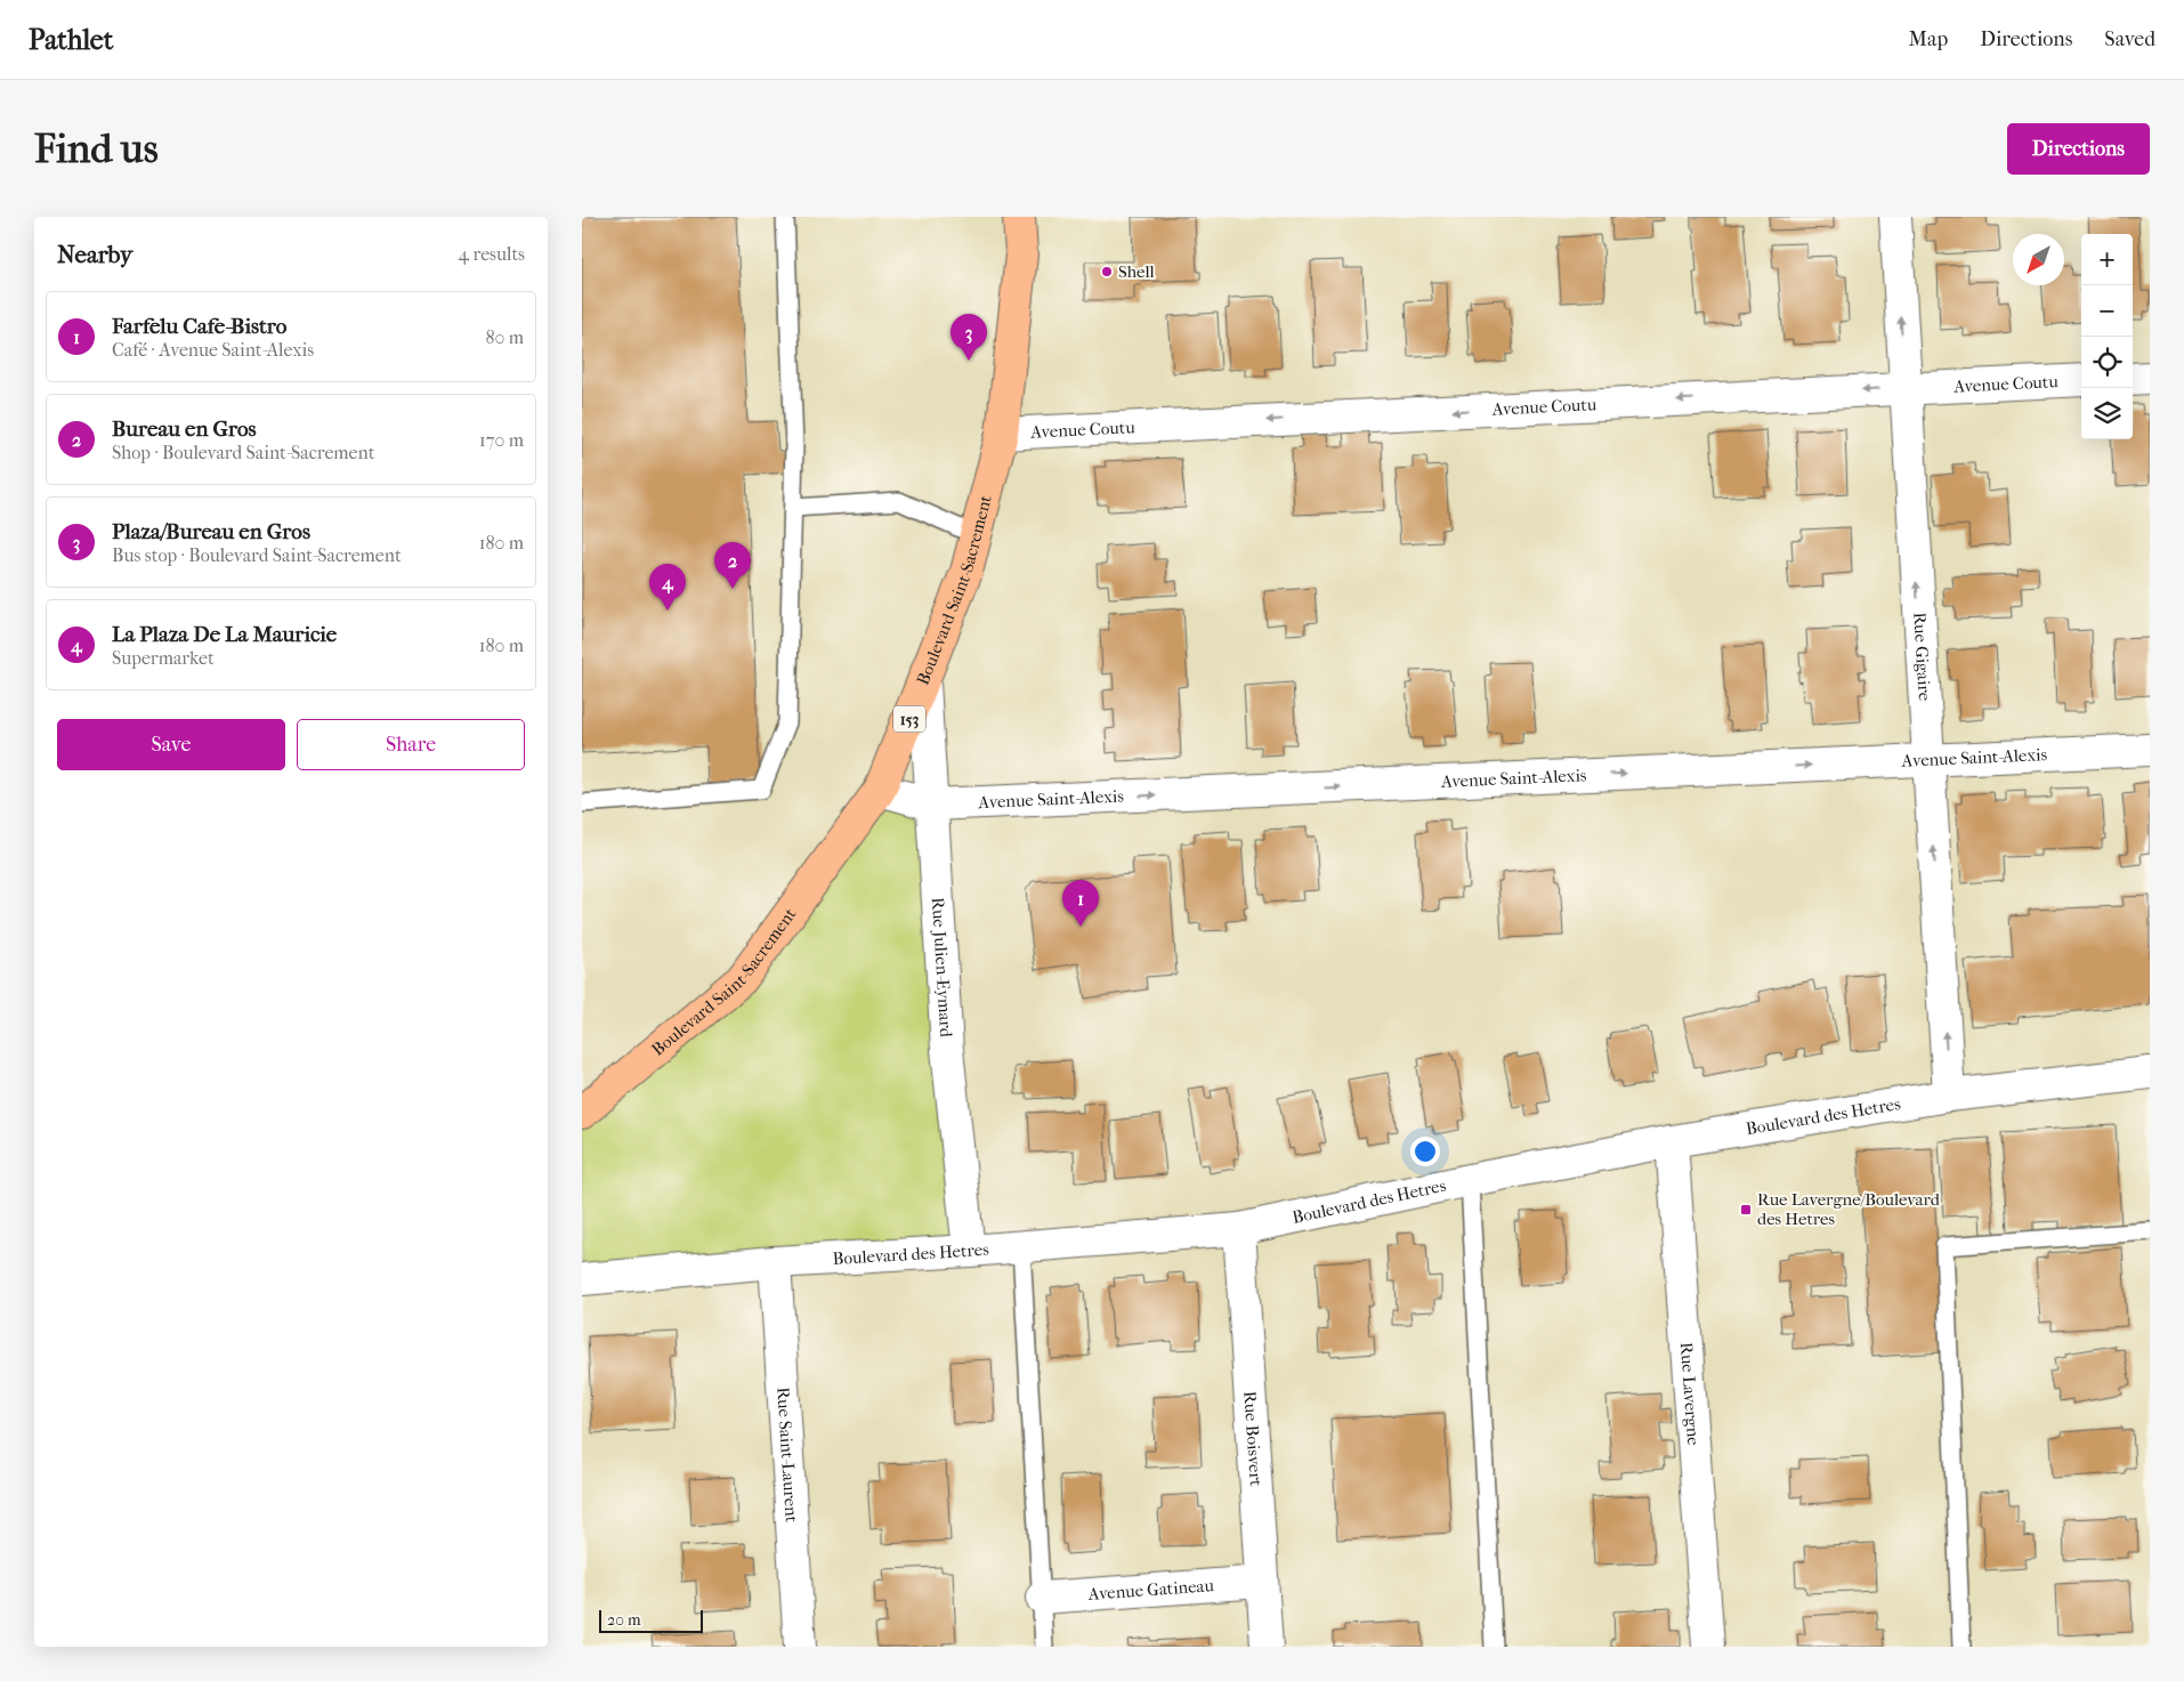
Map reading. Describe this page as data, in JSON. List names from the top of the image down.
{
  "streets": {
    "main road": ["Boulevard Saint-Sacrement", "153"],
    "street": [
      "Avenue Coutu",
      "Rue Gigaire",
      "Avenue Saint-Alexis",
      "Rue Julien-Eymard",
      "Boulevard des Hetres",
      "Rue Lavergne",
      "Rue Boisvert",
      "Rue Saint-Laurent",
      "Avenue Gatineau"
    ]
  },
  "crossings": [
    ["Avenue Coutu", "Boulevard Saint-Sacrement"],
    ["Avenue Coutu", "Rue Gigaire"],
    ["Boulevard Saint-Sacrement", "Avenue Saint-Alexis"],
    ["Boulevard Saint-Sacrement", "Rue Julien-Eymard"],
    ["Rue Gigaire", "Avenue Saint-Alexis"],
    ["Rue Gigaire", "Boulevard des Hetres"],
    ["Avenue Saint-Alexis", "Rue Julien-Eymard"],
    ["Rue Julien-Eymard", "Boulevard des Hetres"],
    ["Boulevard des Hetres", "Rue Lavergne"],
    ["Boulevard des Hetres", "Rue Boisvert"],
    ["Boulevard des Hetres", "Rue Saint-Laurent"],
    ["Rue Boisvert", "Avenue Gatineau"]
  ],
  "one_way": ["Avenue Coutu", "Rue Gigaire", "Avenue Saint-Alexis"],
  "places": {
    "other": ["Shell"],
    "transit": ["Rue Lavergne/Boulevard des Hetres"]
  },
  "scale_bar": "20 m",
  "north": "bottom left",
  "page": {
    "header": "Pathlet",
    "nav": ["Map", "Directions", "Saved"],
    "buttons": [
      "Directions",
      ["Save", "Share"]
    ],
    "title": "Find us",
    "heading": ["Nearby", "4 results"],
    "map_buttons": ["+", "−"],
    "list": [
      {
        "mark": "1",
        "name": "Farfelu Cafe-Bistro",
        "note": "Café · Avenue Saint-Alexis",
        "value": "80 m"
      },
      {
        "mark": "2",
        "name": "Bureau en Gros",
        "note": "Shop · Boulevard Saint-Sacrement",
        "value": "170 m"
      },
      {
        "mark": "3",
        "name": "Plaza/Bureau en Gros",
        "note": "Bus stop · Boulevard Saint-Sacrement",
        "value": "180 m"
      },
      {
        "mark": "4",
        "name": "La Plaza De La Mauricie",
        "note": "Supermarket",
        "value": "180 m"
      }
    ],
    "pins": [
      "3",
      "2",
      "4",
      "1"
    ],
    "scale": "20 m"
  }
}
